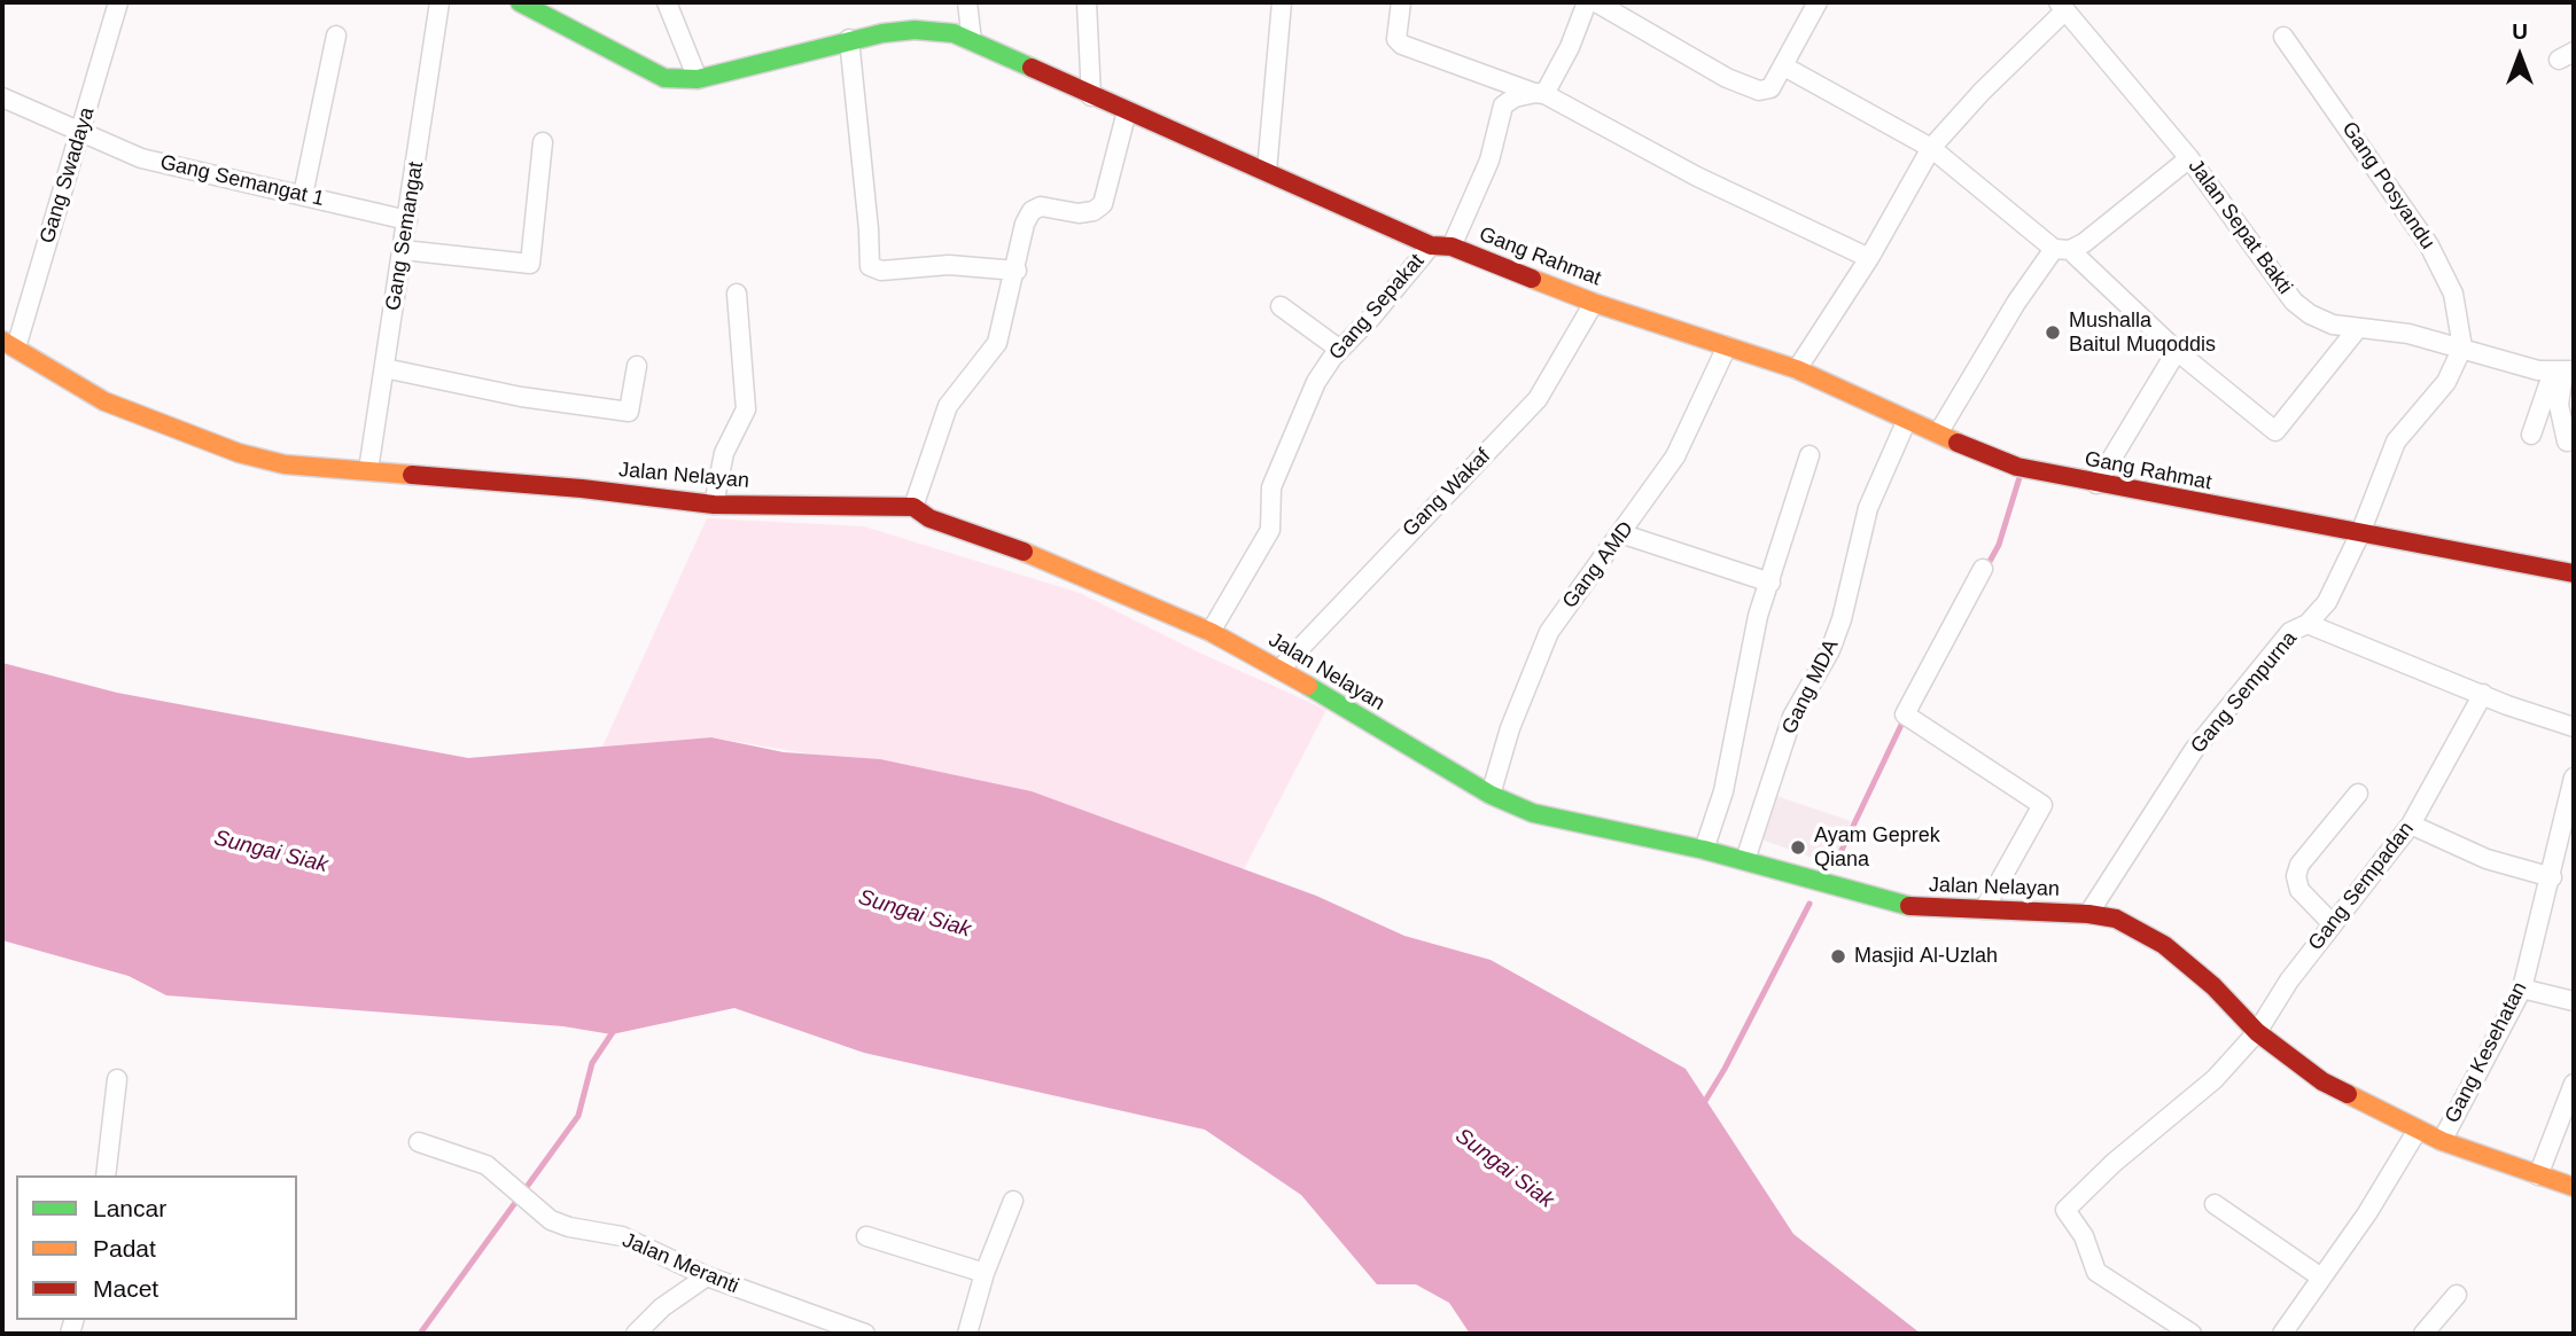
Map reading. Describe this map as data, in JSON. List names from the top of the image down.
{
  "streets": {
    "main road": ["Gang Rahmat", "Jalan Nelayan"],
    "street": [
      "Gang Swadaya",
      "Gang Semangat 1",
      "Gang Posyandu",
      "Jalan Sepat Bakti",
      "Gang Semangat",
      "Gang Sepakat",
      "Gang Wakaf",
      "Gang AMD",
      "Gang MDA",
      "Gang Sempurna",
      "Gang Sempadan",
      "Gang Kesehatan",
      "Jalan Meranti"
    ]
  },
  "crossings": [
    ["Gang Swadaya", "Gang Semangat 1"],
    ["Gang Swadaya", "Jalan Nelayan"],
    ["Gang Semangat 1", "Gang Semangat"],
    ["Gang Posyandu", "Jalan Sepat Bakti"],
    ["Gang Posyandu", "Gang Sempurna"],
    ["Jalan Sepat Bakti", "Gang Sempurna"],
    ["Gang Semangat", "Jalan Nelayan"],
    ["Gang Rahmat", "Gang Sepakat"],
    ["Gang Rahmat", "Gang Wakaf"],
    ["Gang Rahmat", "Gang AMD"],
    ["Gang Rahmat", "Gang MDA"],
    ["Gang Rahmat", "Gang Sempurna"],
    ["Gang Sepakat", "Jalan Nelayan"],
    ["Jalan Nelayan", "Gang Wakaf"],
    ["Jalan Nelayan", "Gang AMD"],
    ["Jalan Nelayan", "Gang MDA"],
    ["Jalan Nelayan", "Gang Sempurna"],
    ["Jalan Nelayan", "Gang Sempadan"],
    ["Jalan Nelayan", "Gang Kesehatan"]
  ],
  "water": ["Sungai Siak"],
  "places": ["Mushalla Baitul Muqoddis", "Ayam Geprek Qiana", "Masjid Al-Uzlah"],
  "legend": ["Lancar", "Padat", "Macet"],
  "north": "top"
}
